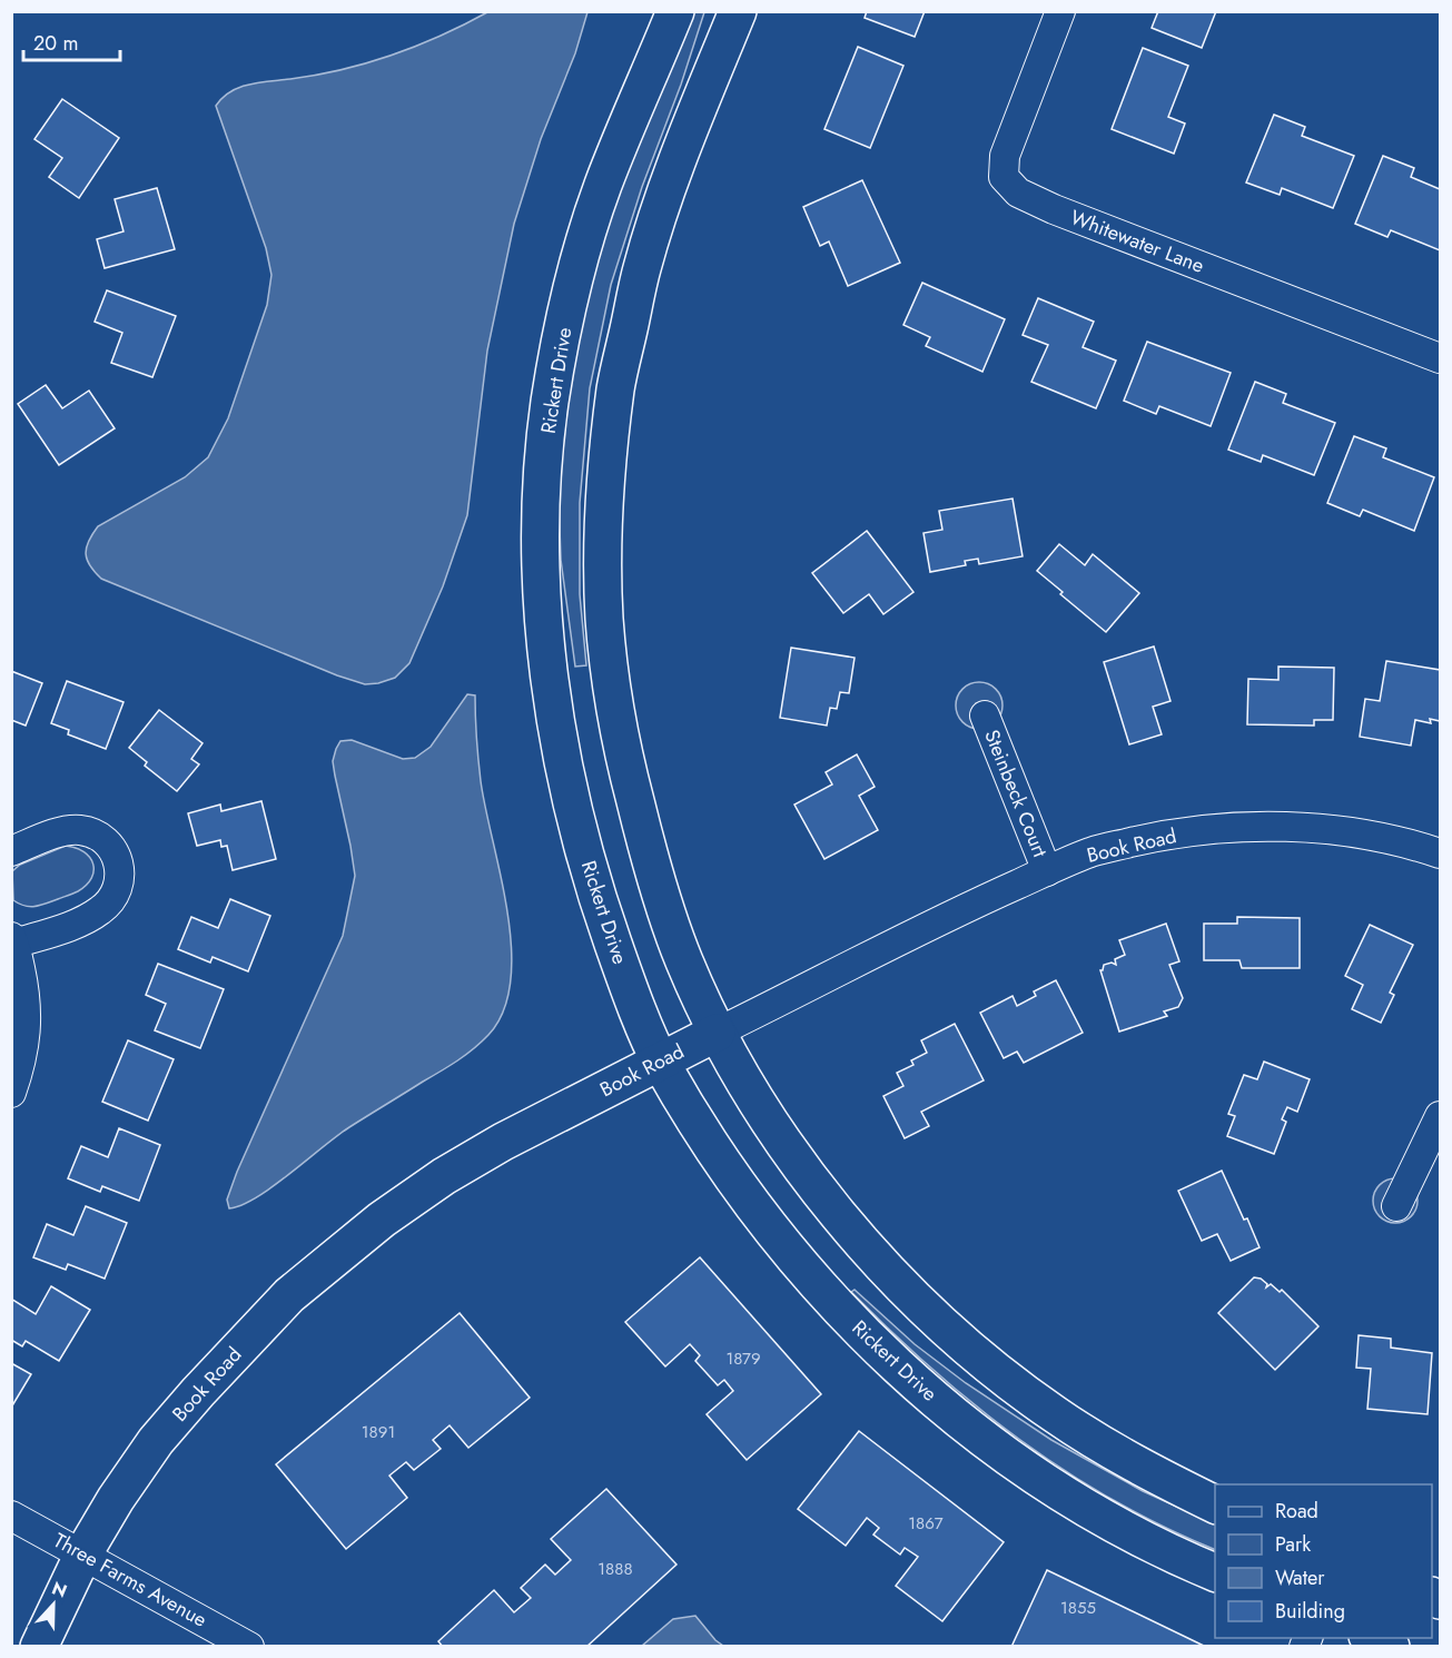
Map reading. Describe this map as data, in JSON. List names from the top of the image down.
{
  "streets": {
    "street": [
      "Whitewater Lane",
      "Rickert Drive",
      "Steinbeck Court",
      "Book Road",
      "Three Farms Avenue"
    ]
  },
  "crossings": [
    ["Rickert Drive", "Book Road"],
    ["Steinbeck Court", "Book Road"],
    ["Book Road", "Three Farms Avenue"]
  ],
  "house_numbers": [
    "1879",
    "1891",
    "1867",
    "1888",
    "1855"
  ],
  "legend": [
    "Road",
    "Park",
    "Water",
    "Building"
  ],
  "scale_bar": "20 m",
  "north": "top"
}
